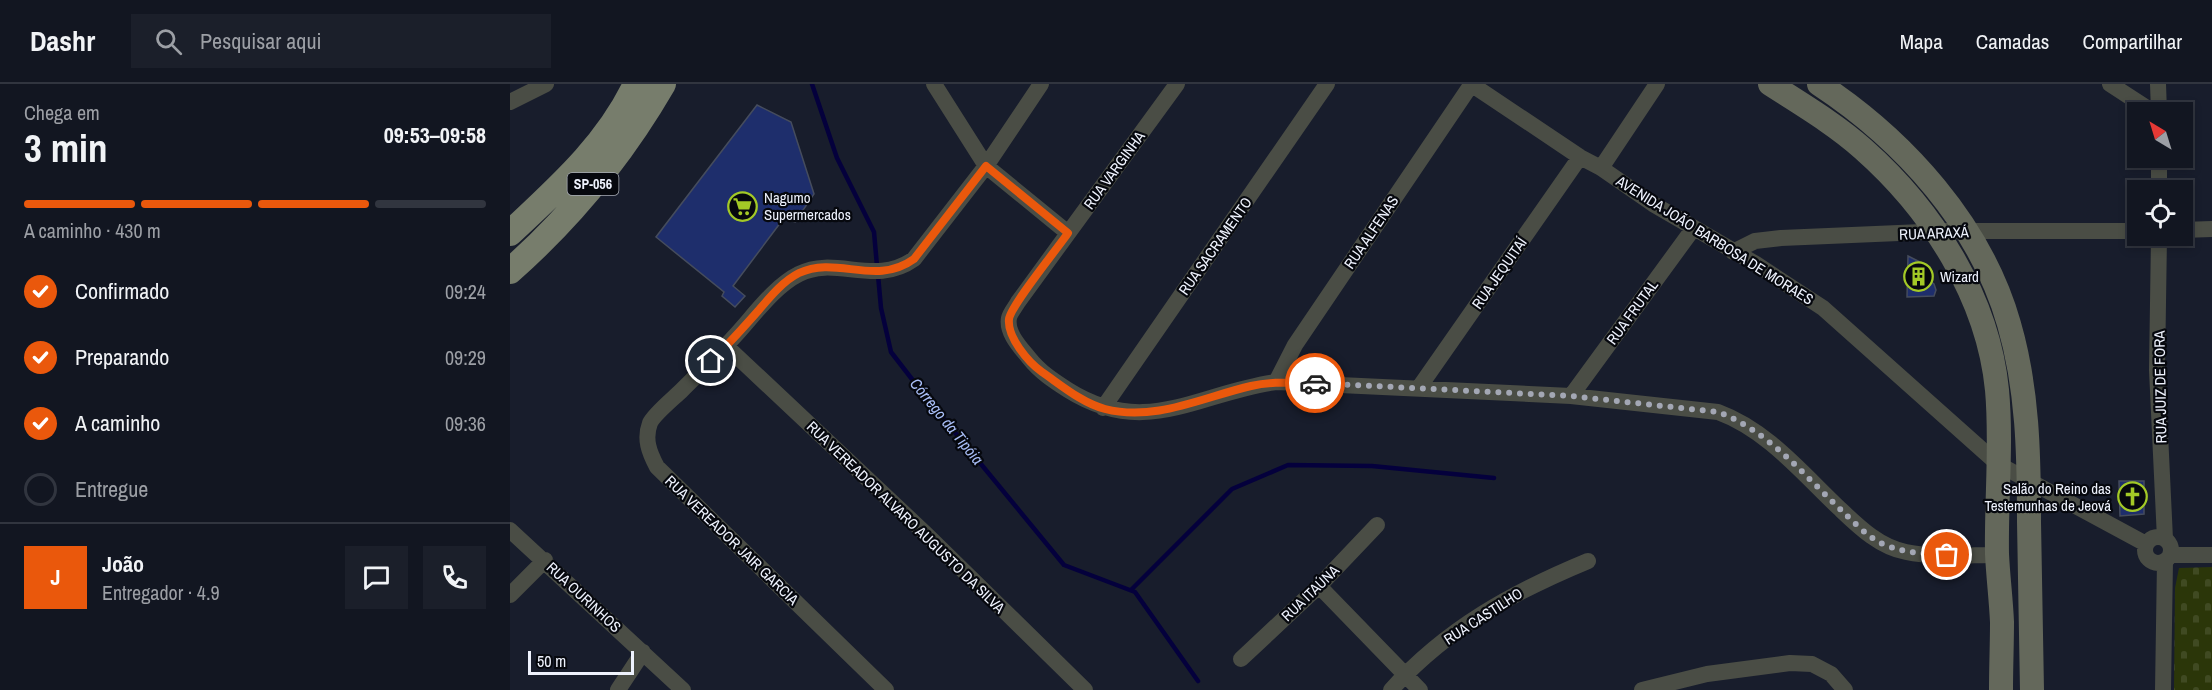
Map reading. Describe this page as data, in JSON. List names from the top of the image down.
{
  "streets": {
    "main road": ["SP-056"],
    "street": [
      "RUA VARGINHA",
      "RUA ALFENAS",
      "RUA ARAXÁ",
      "AVENIDA JOÃO BARBOSA DE MORAES",
      "RUA SACRAMENTO",
      "RUA JEQUITAÍ",
      "RUA FRUTAL",
      "RUA JUIZ DE FORA",
      "RUA VEREADOR ALVARO AUGUSTO DA SILVA",
      "RUA VEREADOR JAIR GARCIA",
      "RUA ITAÚNA",
      "RUA OURINHOS",
      "RUA CASTILHO"
    ]
  },
  "crossings": [
    ["RUA VARGINHA", "RUA ALFENAS"],
    ["RUA VARGINHA", "RUA SACRAMENTO"],
    ["RUA VARGINHA", "RUA JEQUITAÍ"],
    ["RUA VARGINHA", "RUA FRUTAL"],
    ["RUA ALFENAS", "AVENIDA JOÃO BARBOSA DE MORAES"],
    ["RUA ARAXÁ", "AVENIDA JOÃO BARBOSA DE MORAES"],
    ["AVENIDA JOÃO BARBOSA DE MORAES", "RUA JEQUITAÍ"],
    ["AVENIDA JOÃO BARBOSA DE MORAES", "RUA FRUTAL"],
    ["AVENIDA JOÃO BARBOSA DE MORAES", "RUA JUIZ DE FORA"],
    ["RUA VEREADOR ALVARO AUGUSTO DA SILVA", "RUA VEREADOR JAIR GARCIA"]
  ],
  "water": ["Córrego da Tipóia"],
  "places": {
    "supermarket": ["Nagumo Supermercados"],
    "building": ["Wizard"],
    "church": ["Salão do Reino das Testemunhas de Jeová"]
  },
  "scale_bar": "50 m",
  "north": "top left",
  "page": {
    "header": "Dashr",
    "search": "Pesquisar aqui",
    "nav": ["Mapa", "Camadas", "Compartilhar"],
    "heading": ["3 min", "Chega em", "09:53–09:58"],
    "panel": ["João", "Entregador · 4.9"],
    "bar": "A caminho · 430 m",
    "list": [
      ["Confirmado", "09:24"],
      ["Preparando", "09:29"],
      ["A caminho", "09:36"],
      "Entregue"
    ],
    "round": "J",
    "scale": "50 m"
  }
}
